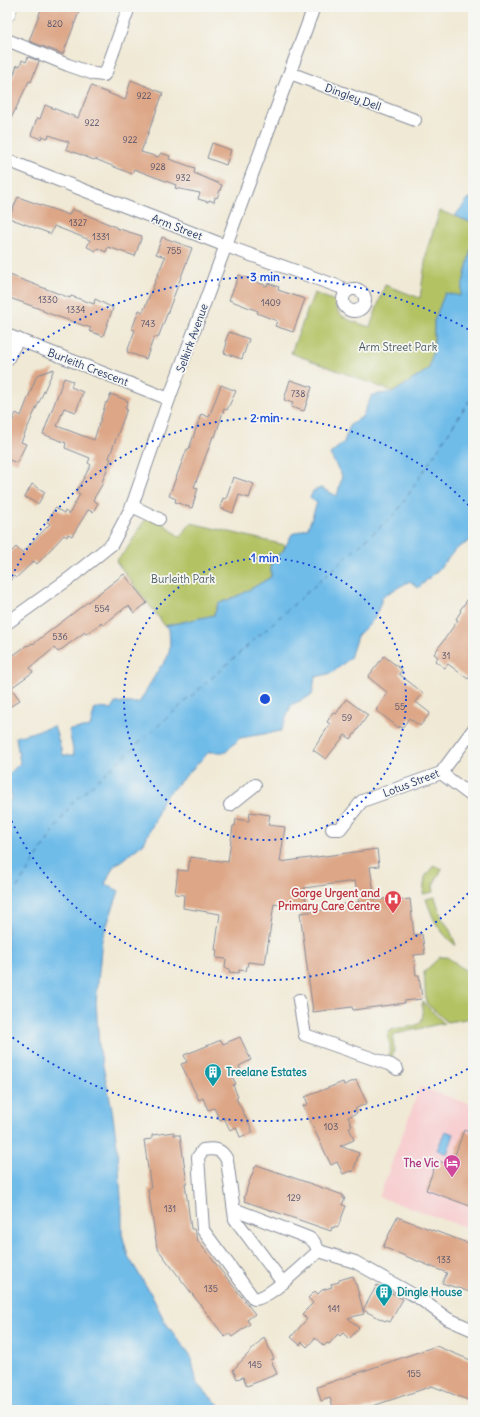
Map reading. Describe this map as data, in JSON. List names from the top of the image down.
{
  "streets": {
    "street": [
      "Dingley Dell",
      "Arm Street",
      "Selkirk Avenue",
      "Burleith Crescent",
      "Lotus Street"
    ]
  },
  "crossings": [
    ["Dingley Dell", "Selkirk Avenue"],
    ["Arm Street", "Selkirk Avenue"],
    ["Selkirk Avenue", "Burleith Crescent"]
  ],
  "parks": ["Arm Street Park", "Burleith Park"],
  "places": {
    "hospital": ["Gorge Urgent and Primary Care Centre"],
    "building": ["Treelane Estates", "Dingle House"],
    "hotel": ["The Vic"]
  },
  "house_numbers": [
    "820",
    "922",
    "922",
    "922",
    "928",
    "932",
    "1327",
    "1331",
    "755",
    "1330",
    "1409",
    "1334",
    "743",
    "738",
    "554",
    "536",
    "31",
    "55",
    "59",
    "103",
    "129",
    "131",
    "133",
    "135",
    "141",
    "145",
    "155"
  ],
  "rings": ["3 min", "2 min", "1 min"]
}
